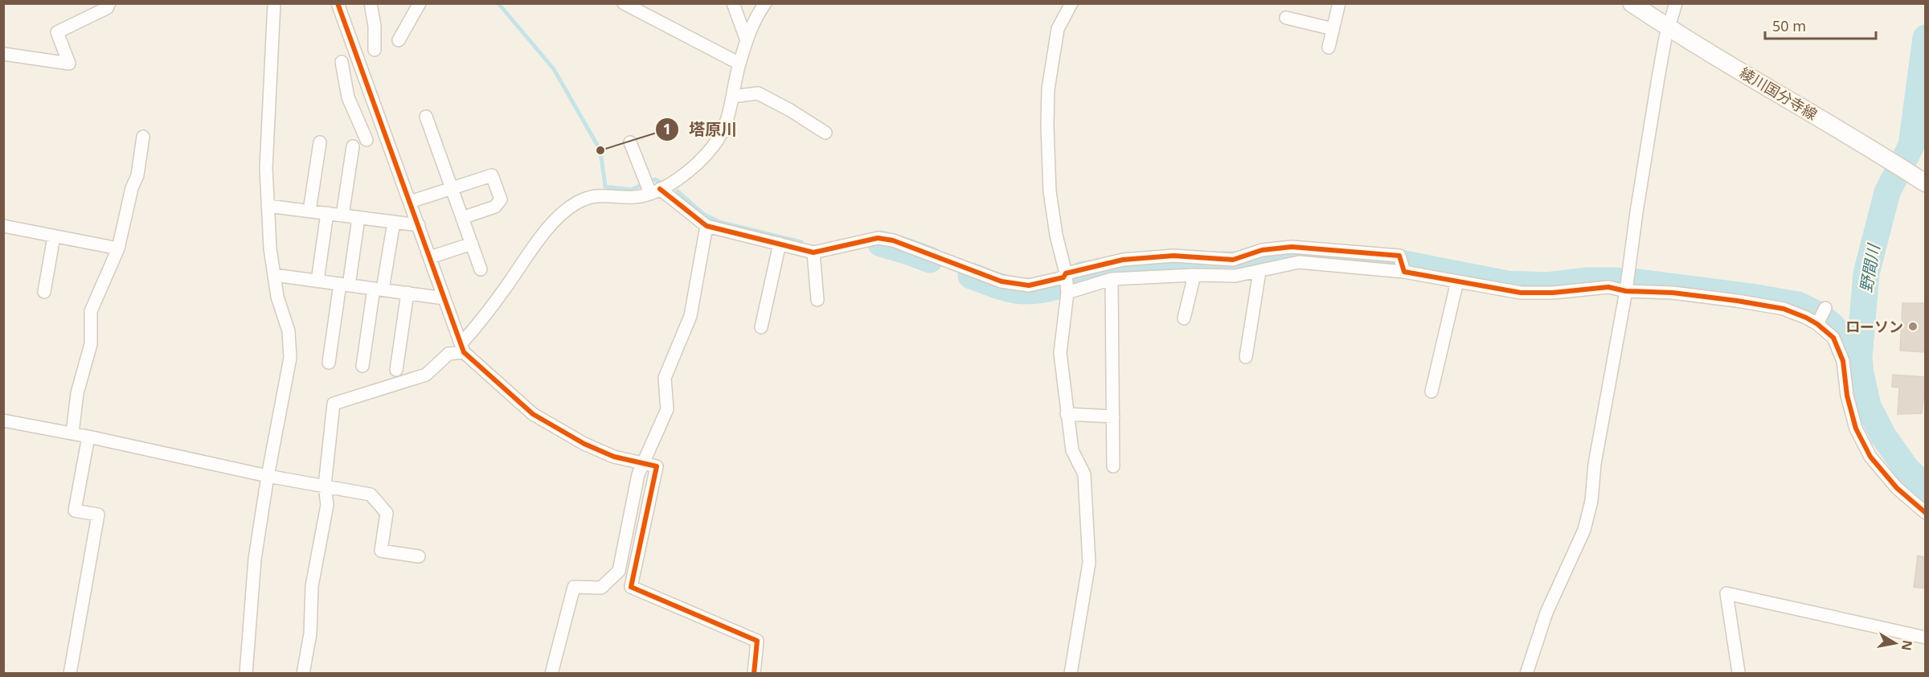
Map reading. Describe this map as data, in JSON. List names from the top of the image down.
{
  "streets": {
    "main road": ["綾川国分寺線"]
  },
  "water": ["野間川"],
  "places": ["塔原川", "ローソン"],
  "scale_bar": "50 m",
  "north": "right"
}
